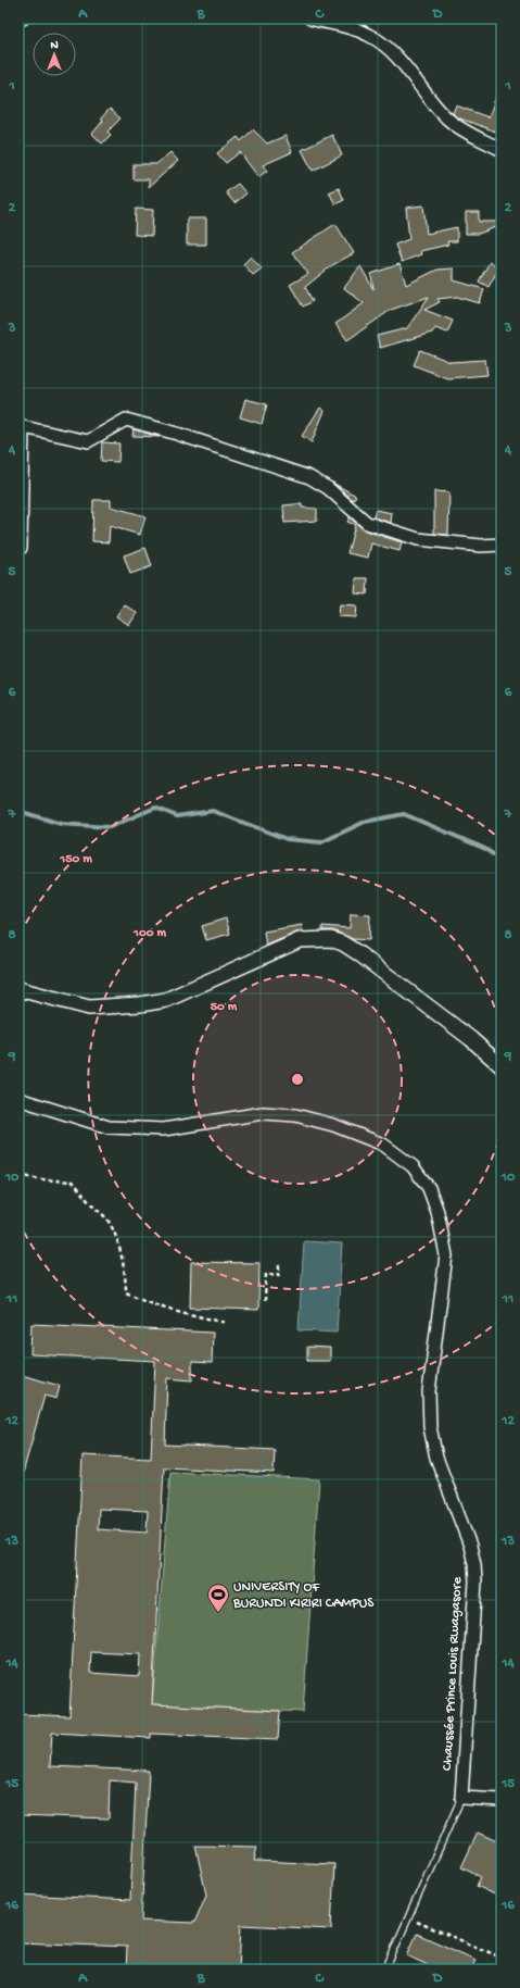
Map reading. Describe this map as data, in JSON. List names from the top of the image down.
{
  "streets": {
    "street": ["Chaussée Prince Louis Rwagasore"]
  },
  "places": {
    "sports": ["UNIVERSITY OF BURUNDI KIRIRI CAMPUS"]
  },
  "north": "top",
  "grid": {
    "columns": [
      "A",
      "B",
      "C",
      "D"
    ],
    "rows": [
      "1",
      "2",
      "3",
      "4",
      "5",
      "6",
      "7",
      "8",
      "9",
      "10",
      "11",
      "12",
      "13",
      "14",
      "15",
      "16"
    ]
  },
  "rings": ["150 m", "100 m", "50 m"]
}
